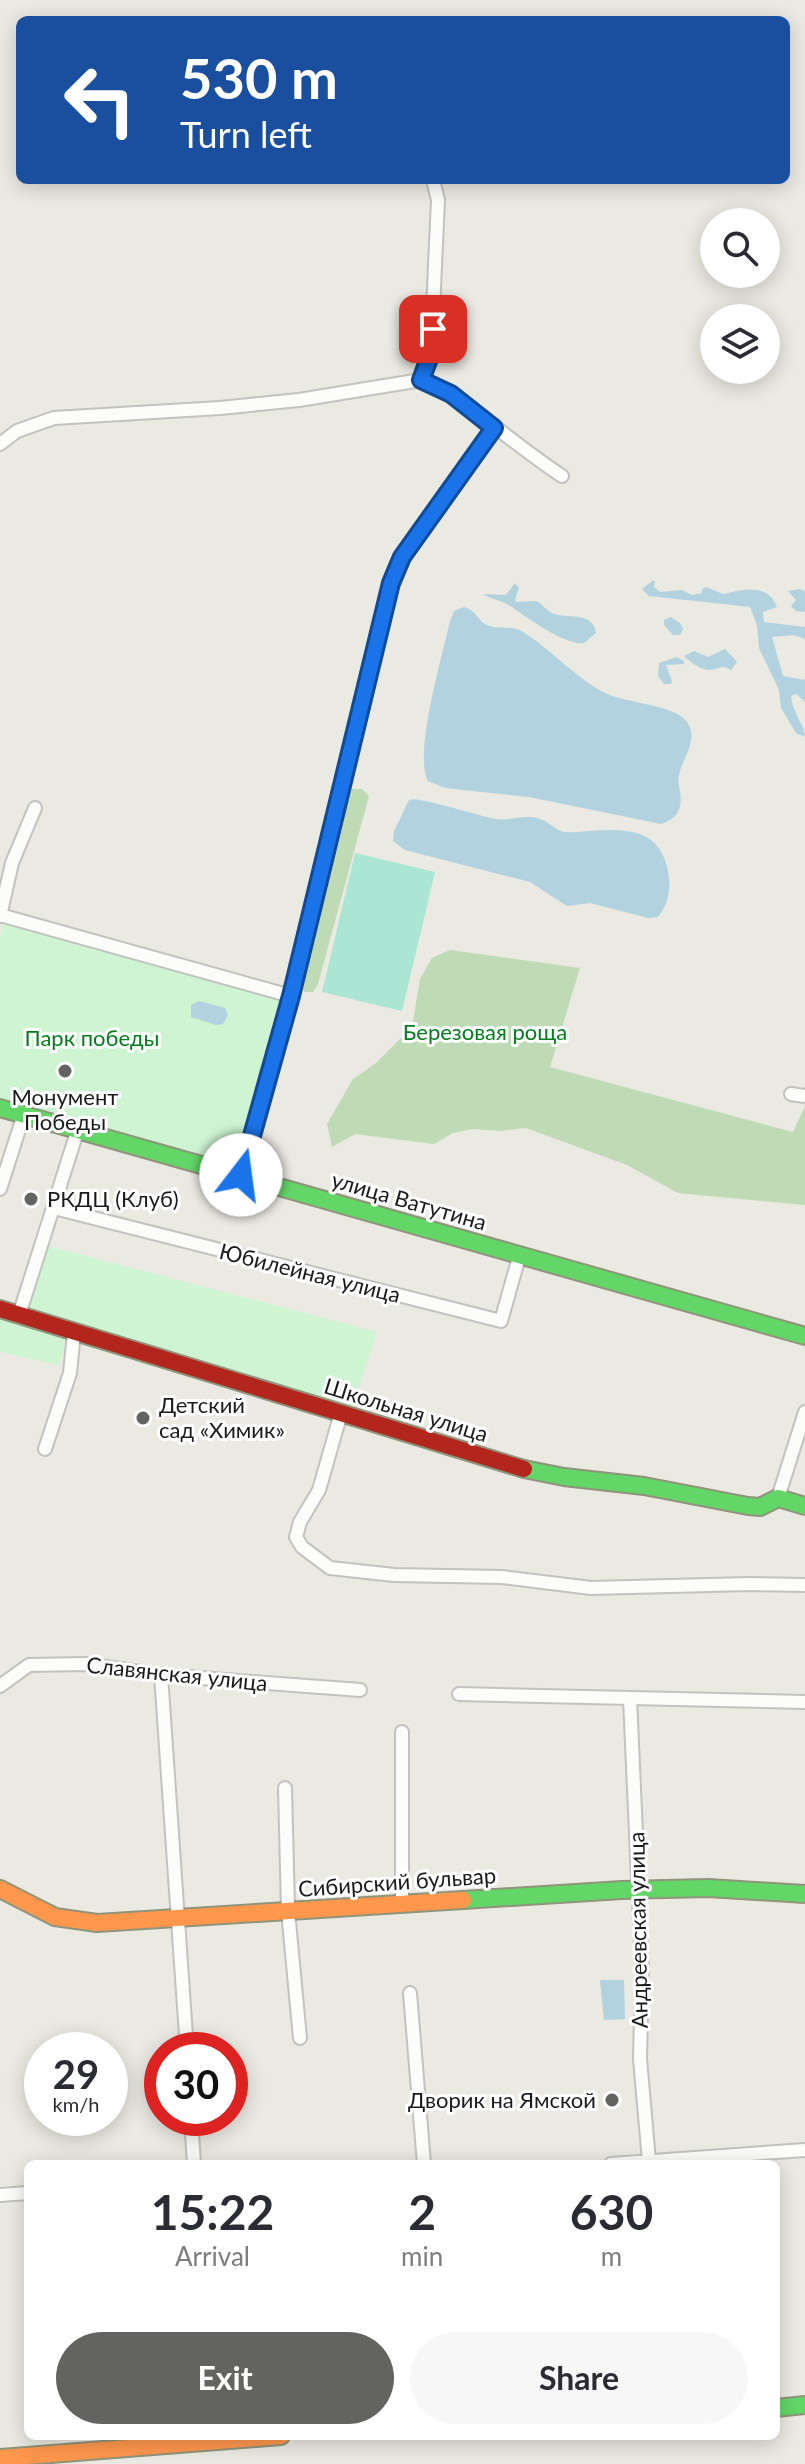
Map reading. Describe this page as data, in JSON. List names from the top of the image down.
{
  "streets": {
    "street": [
      "улица Ватутина",
      "Юбилейная улица",
      "Школьная улица",
      "Славянская улица",
      "Сибирский бульвар",
      "Андреевская улица"
    ]
  },
  "crossings": [
    ["улица Ватутина", "Юбилейная улица"],
    ["Сибирский бульвар", "Андреевская улица"]
  ],
  "parks": ["Березовая роща", "Парк победы"],
  "places": [
    "Монумент Победы",
    "РКДЦ (Клуб)",
    "Детский сад «Химик»",
    "Дворик на Ямской"
  ],
  "page": {
    "turn": ["530 m", "Turn left"],
    "speed": "29 km/h",
    "limit": "30",
    "eta": [
      "15:22",
      "Arrival",
      "2",
      "min",
      "630",
      "m"
    ],
    "buttons": ["Exit", "Share"]
  }
}
